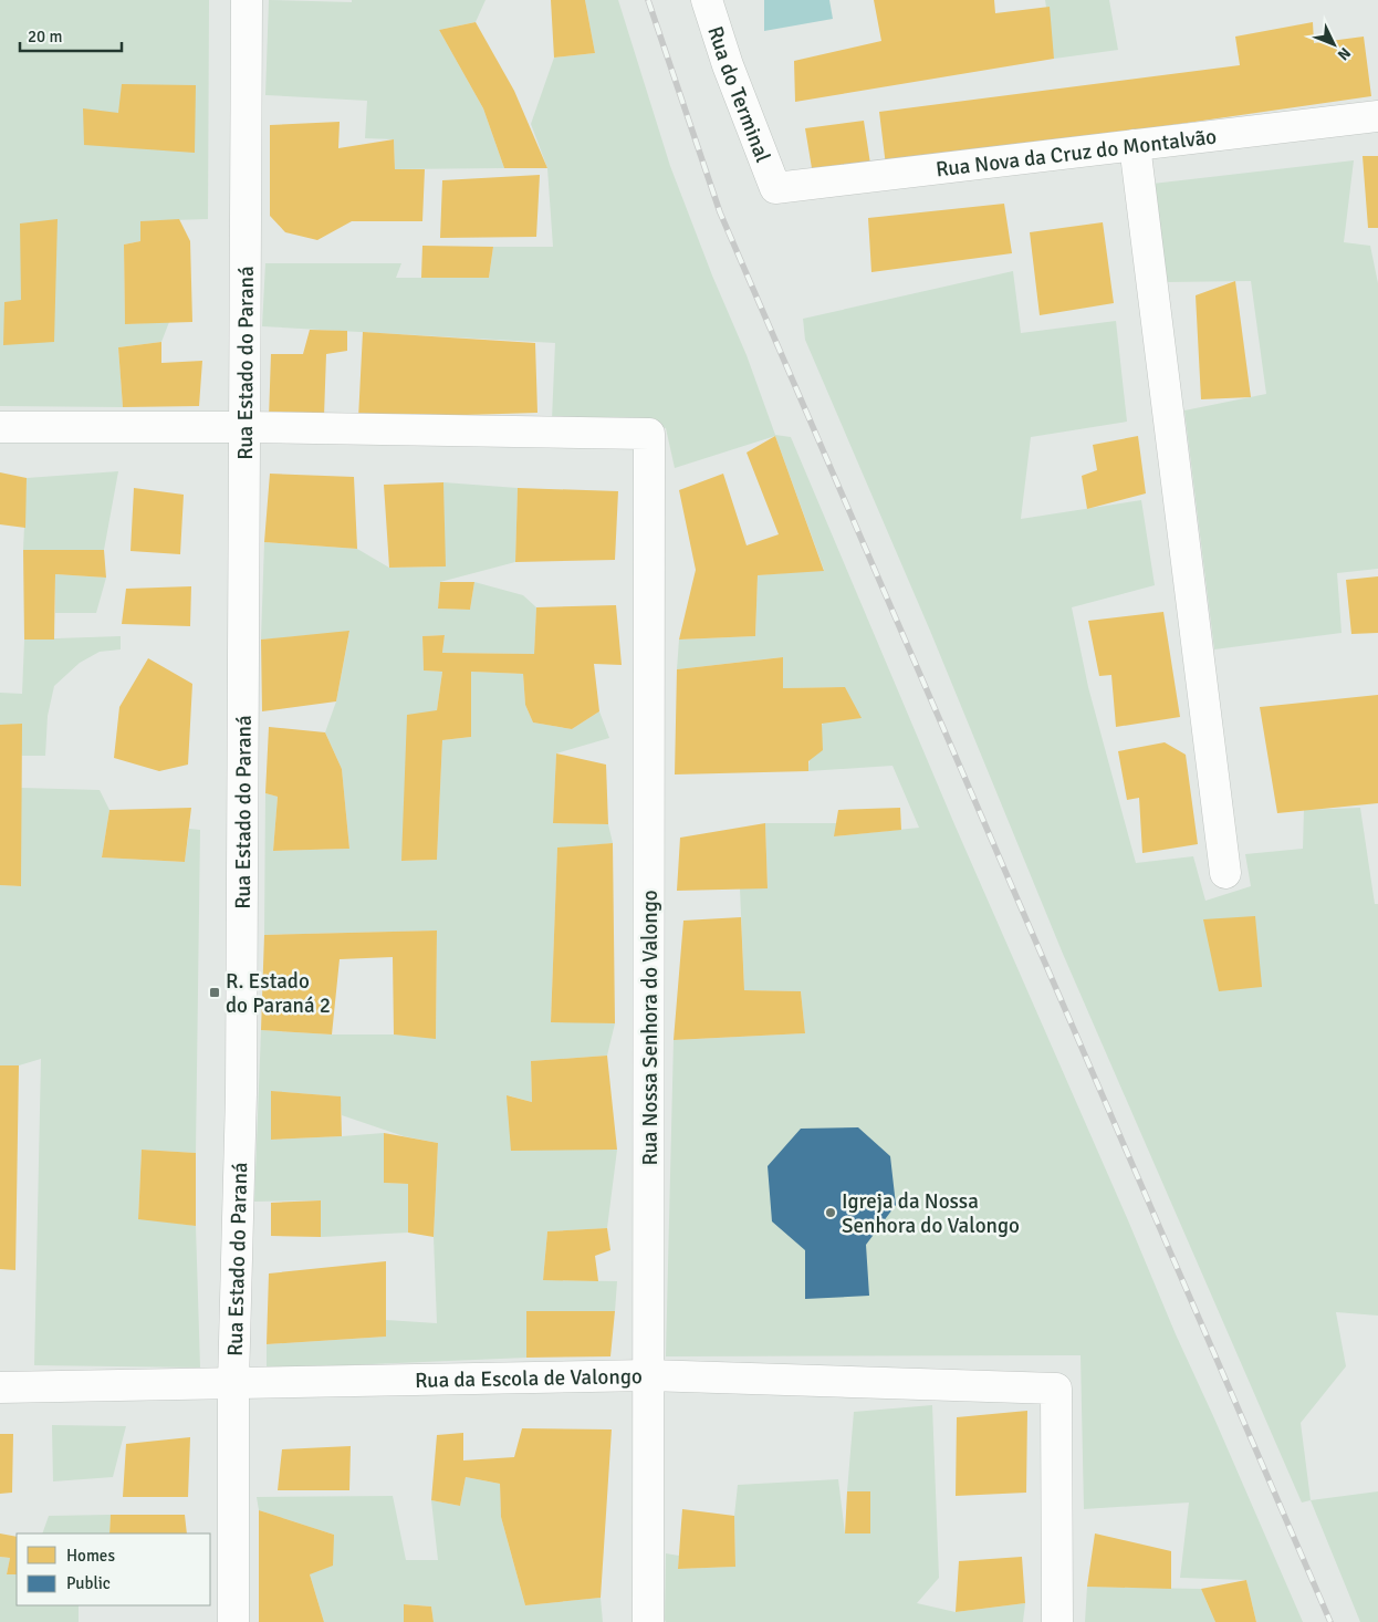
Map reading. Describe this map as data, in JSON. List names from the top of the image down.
{
  "streets": {
    "street": [
      "Rua do Terminal",
      "Rua Nova da Cruz do Montalvão",
      "Rua Estado do Paraná",
      "Rua Nossa Senhora do Valongo",
      "Rua da Escola de Valongo"
    ]
  },
  "crossings": [
    ["Rua do Terminal", "Rua Nova da Cruz do Montalvão"],
    ["Rua Estado do Paraná", "Rua Nossa Senhora do Valongo"],
    ["Rua Estado do Paraná", "Rua da Escola de Valongo"],
    ["Rua Nossa Senhora do Valongo", "Rua da Escola de Valongo"]
  ],
  "places": {
    "transit": ["R. Estado do Paraná 2"],
    "other": ["Igreja da Nossa Senhora do Valongo"]
  },
  "legend": ["Homes", "Public"],
  "scale_bar": "20 m",
  "north": "bottom right"
}
